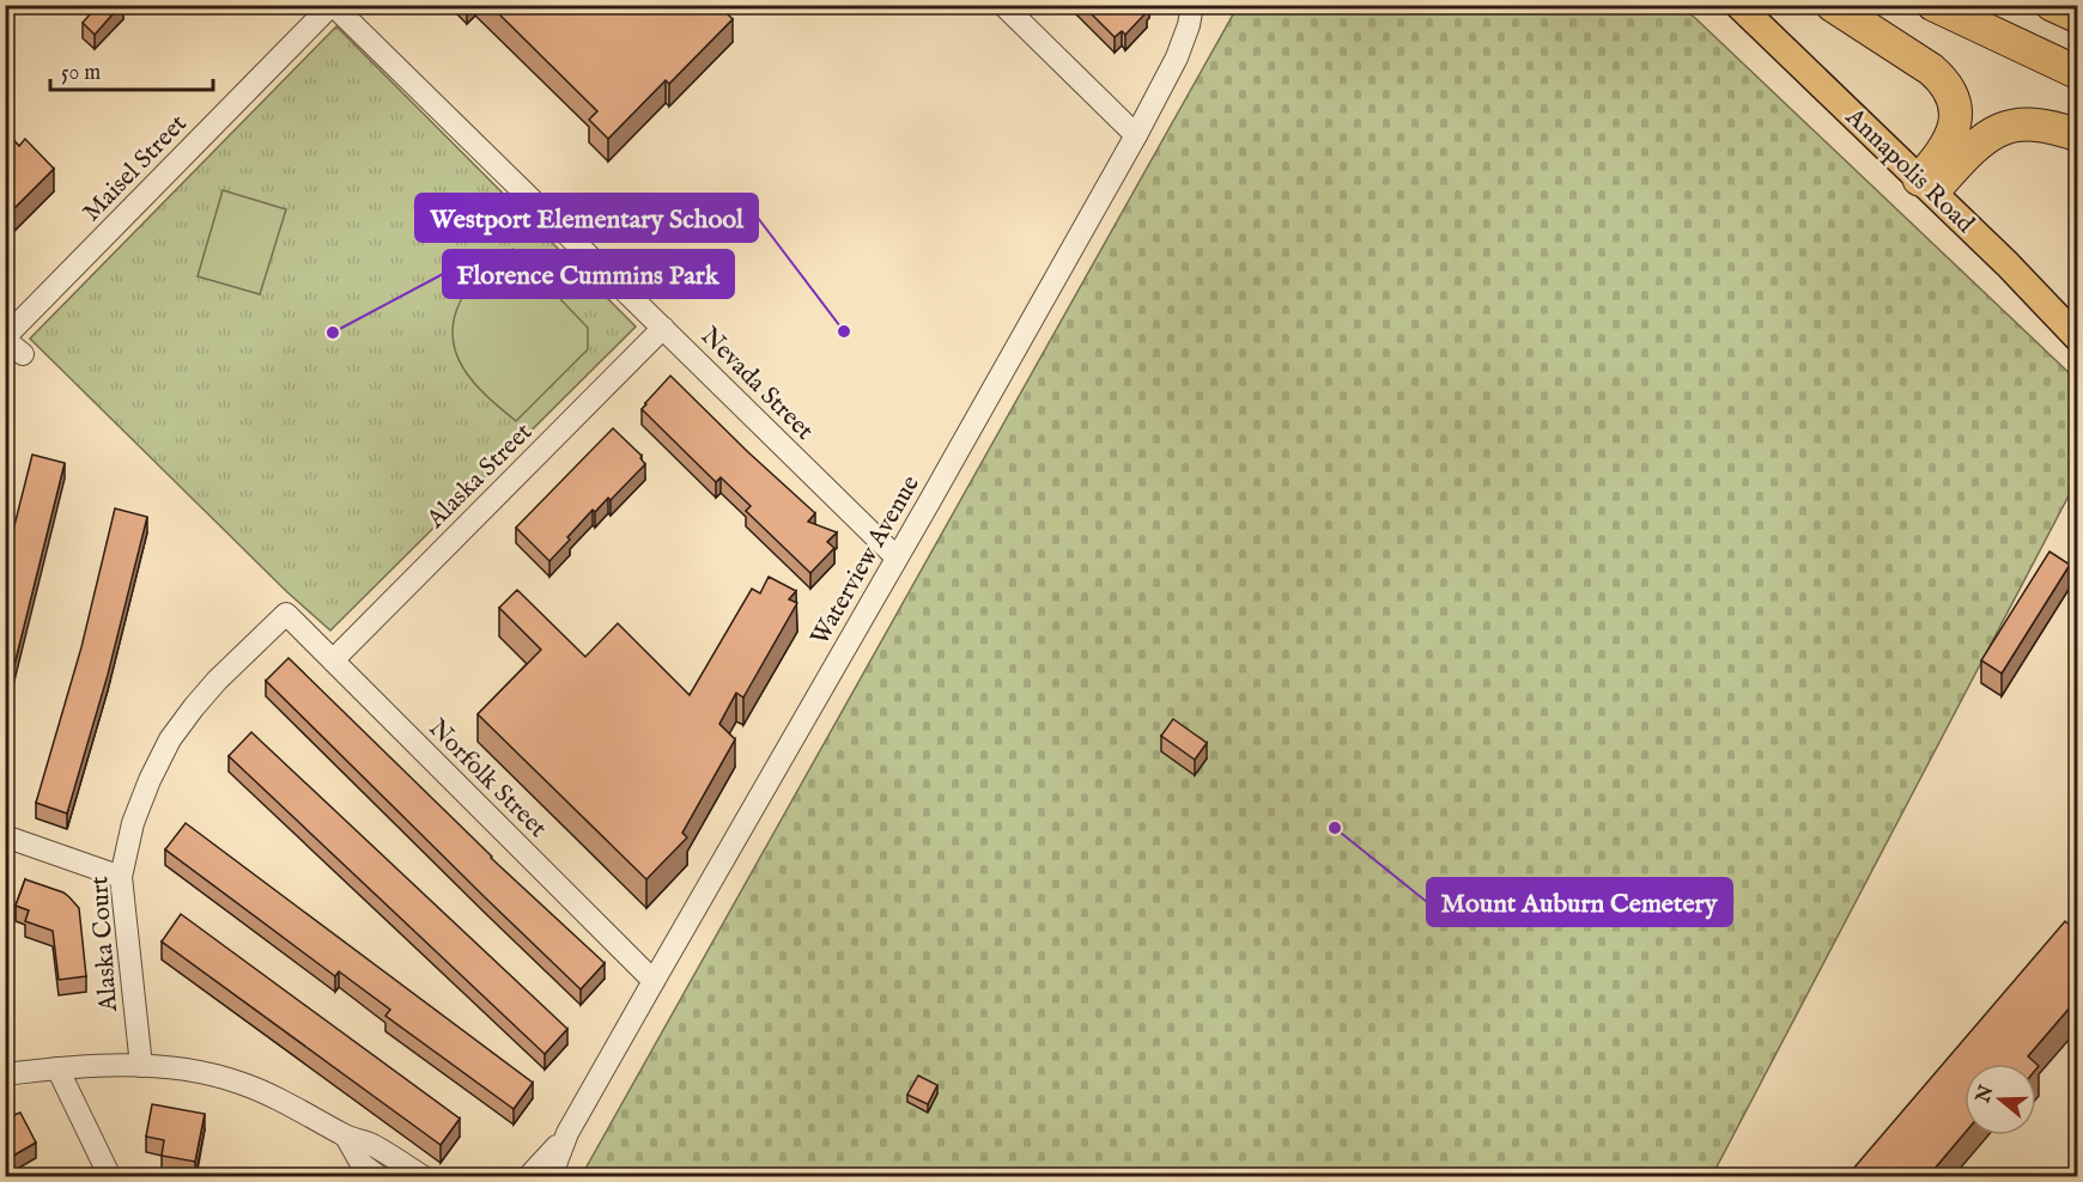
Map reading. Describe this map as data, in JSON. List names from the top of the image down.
{
  "streets": {
    "main road": ["Annapolis Road"],
    "street": [
      "Maisel Street",
      "Nevada Street",
      "Alaska Street",
      "Waterview Avenue",
      "Norfolk Street",
      "Alaska Court"
    ]
  },
  "crossings": [
    ["Maisel Street", "Nevada Street"],
    ["Nevada Street", "Alaska Street"],
    ["Nevada Street", "Waterview Avenue"],
    ["Alaska Street", "Norfolk Street"],
    ["Waterview Avenue", "Norfolk Street"],
    ["Norfolk Street", "Alaska Court"]
  ],
  "places": ["Westport Elementary School", "Florence Cummins Park", "Mount Auburn Cemetery"],
  "scale_bar": "50 m",
  "north": "left"
}
